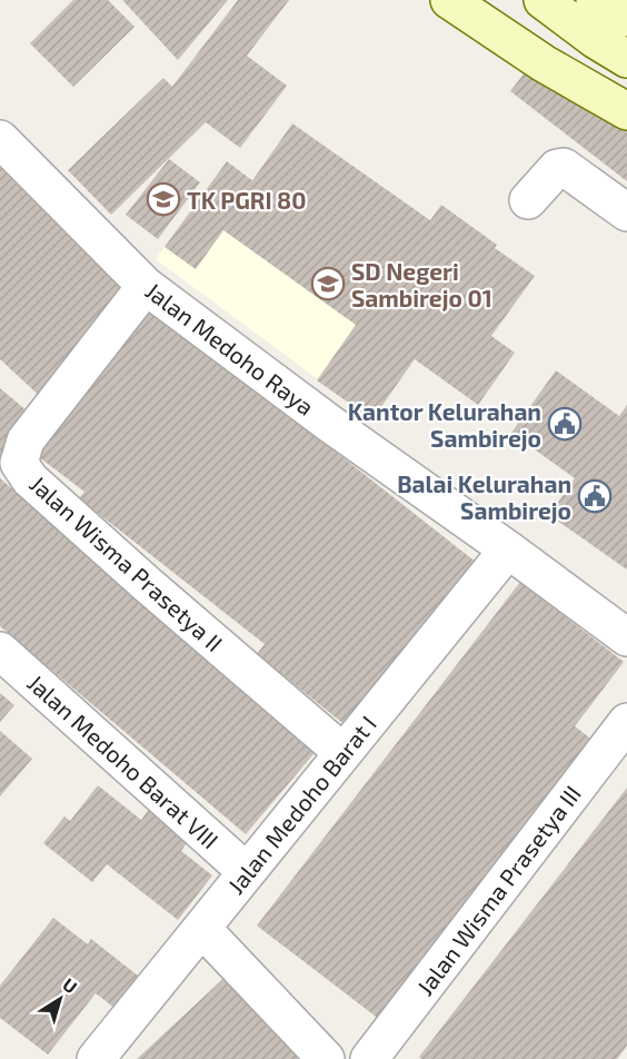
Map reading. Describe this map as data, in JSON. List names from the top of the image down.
{
  "streets": {
    "street": [
      "Jalan Medoho Raya",
      "Jalan Wisma Prasetya II",
      "Jalan Medoho Barat VIII",
      "Jalan Medoho Barat I",
      "Jalan Wisma Prasetya III"
    ]
  },
  "crossings": [
    ["Jalan Medoho Raya", "Jalan Wisma Prasetya II"],
    ["Jalan Medoho Raya", "Jalan Medoho Barat I"],
    ["Jalan Wisma Prasetya II", "Jalan Medoho Barat I"],
    ["Jalan Medoho Barat VIII", "Jalan Medoho Barat I"]
  ],
  "places": {
    "school or university": ["TK PGRI 80", "SD Negeri Sambirejo 01"],
    "public building": ["Kantor Kelurahan Sambirejo", "Balai Kelurahan Sambirejo"]
  },
  "north": "top right"
}
